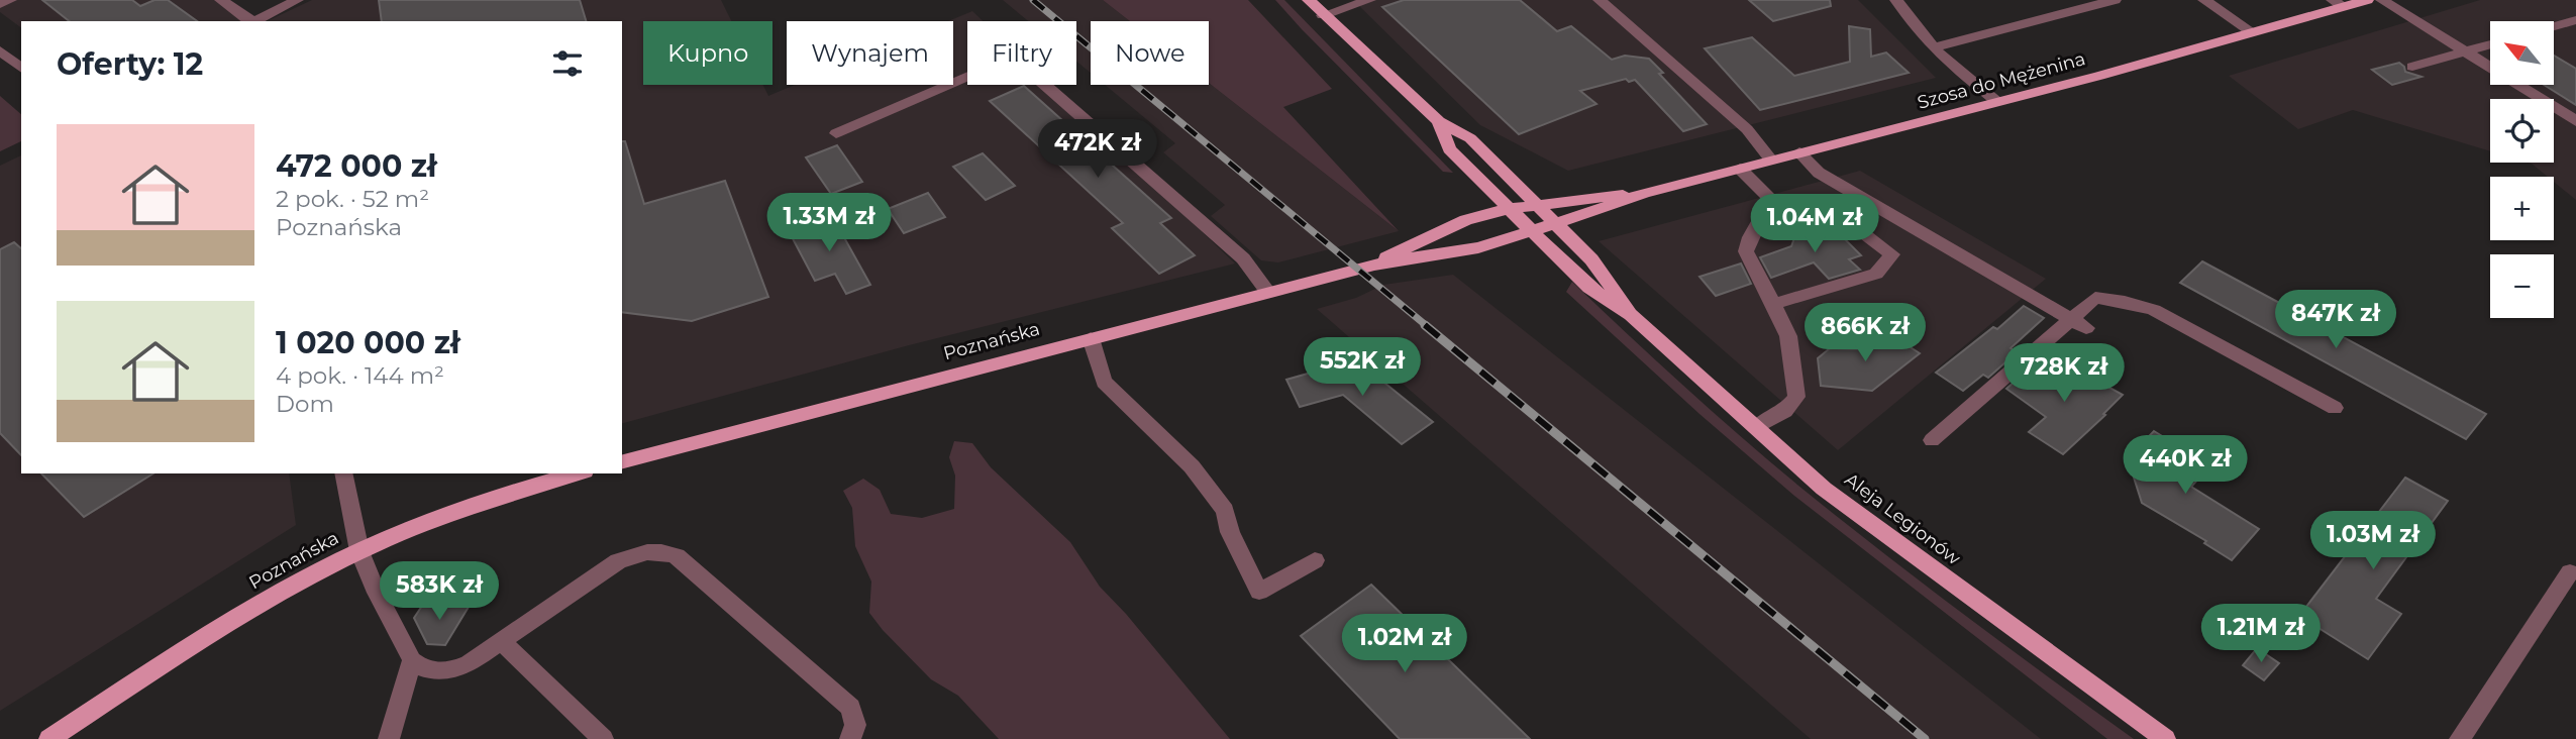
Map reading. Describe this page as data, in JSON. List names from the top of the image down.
{
  "streets": {
    "main road": ["Szosa do Mężenina", "Poznańska", "Aleja Legionów"]
  },
  "crossings": [
    ["Szosa do Mężenina", "Poznańska"],
    ["Szosa do Mężenina", "Aleja Legionów"],
    ["Poznańska", "Aleja Legionów"]
  ],
  "north": "top left",
  "page": {
    "map_buttons": ["+", "−"],
    "chip": [
      "Kupno",
      "Wynajem",
      "Filtry",
      "Nowe"
    ],
    "heading": "Oferty: 12",
    "list": [
      {
        "name": "472 000 zł",
        "note": "2 pok. · 52 m² · Poznańska"
      },
      {
        "name": "1 020 000 zł",
        "note": "4 pok. · 144 m² · Dom"
      }
    ],
    "price": [
      "472K zł",
      "1.33M zł",
      "1.04M zł",
      "847K zł",
      "866K zł",
      "552K zł",
      "728K zł",
      "440K zł",
      "1.03M zł",
      "583K zł",
      "1.21M zł",
      "1.02M zł"
    ]
  }
}
